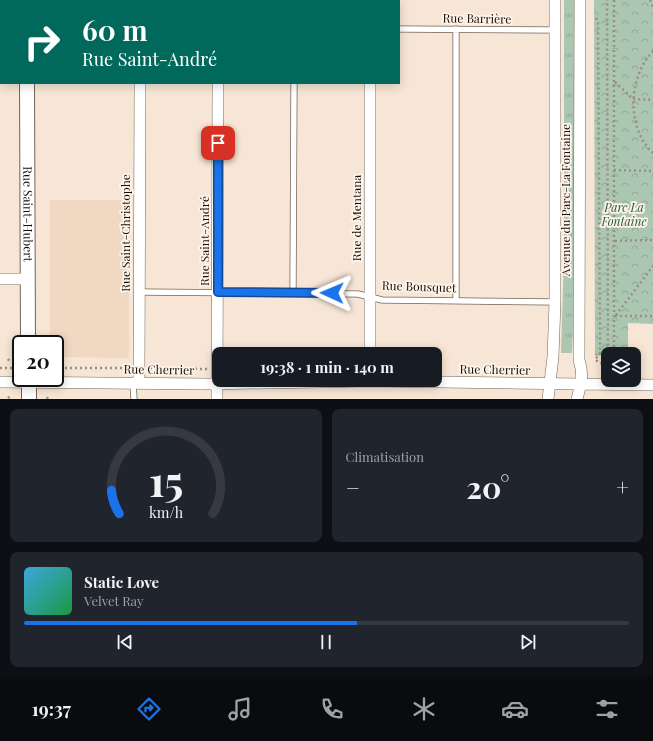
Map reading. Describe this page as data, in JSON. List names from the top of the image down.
{
  "streets": {
    "street": [
      "Avenue du Parc-La Fontaine",
      "Rue Saint-Hubert",
      "Rue de Mentana",
      "Rue Saint-Christophe",
      "Rue Saint-André",
      "Rue Cherrier"
    ],
    "lane": ["Rue Barrière", "Rue Bousquet"]
  },
  "crossings": [
    ["Rue Barrière", "Avenue du Parc-La Fontaine"],
    ["Avenue du Parc-La Fontaine", "Rue Bousquet"],
    ["Avenue du Parc-La Fontaine", "Rue Cherrier"],
    ["Rue de Mentana", "Rue Bousquet"],
    ["Rue Saint-Christophe", "Rue Bousquet"],
    ["Rue Saint-Christophe", "Rue Cherrier"],
    ["Rue Saint-André", "Rue Bousquet"]
  ],
  "parks": ["Parc La Fontaine"],
  "page": {
    "turn": ["60 m", "Rue Saint-André"],
    "limit": "20",
    "trip": "19:38 · 1 min · 140 m",
    "tile": "Climatisation",
    "heat": ["−", "20°", "+"],
    "song": ["Static Love", "Velvet Ray"],
    "tabs": "19:37",
    "gauge": ["15", "km/h"]
  }
}
